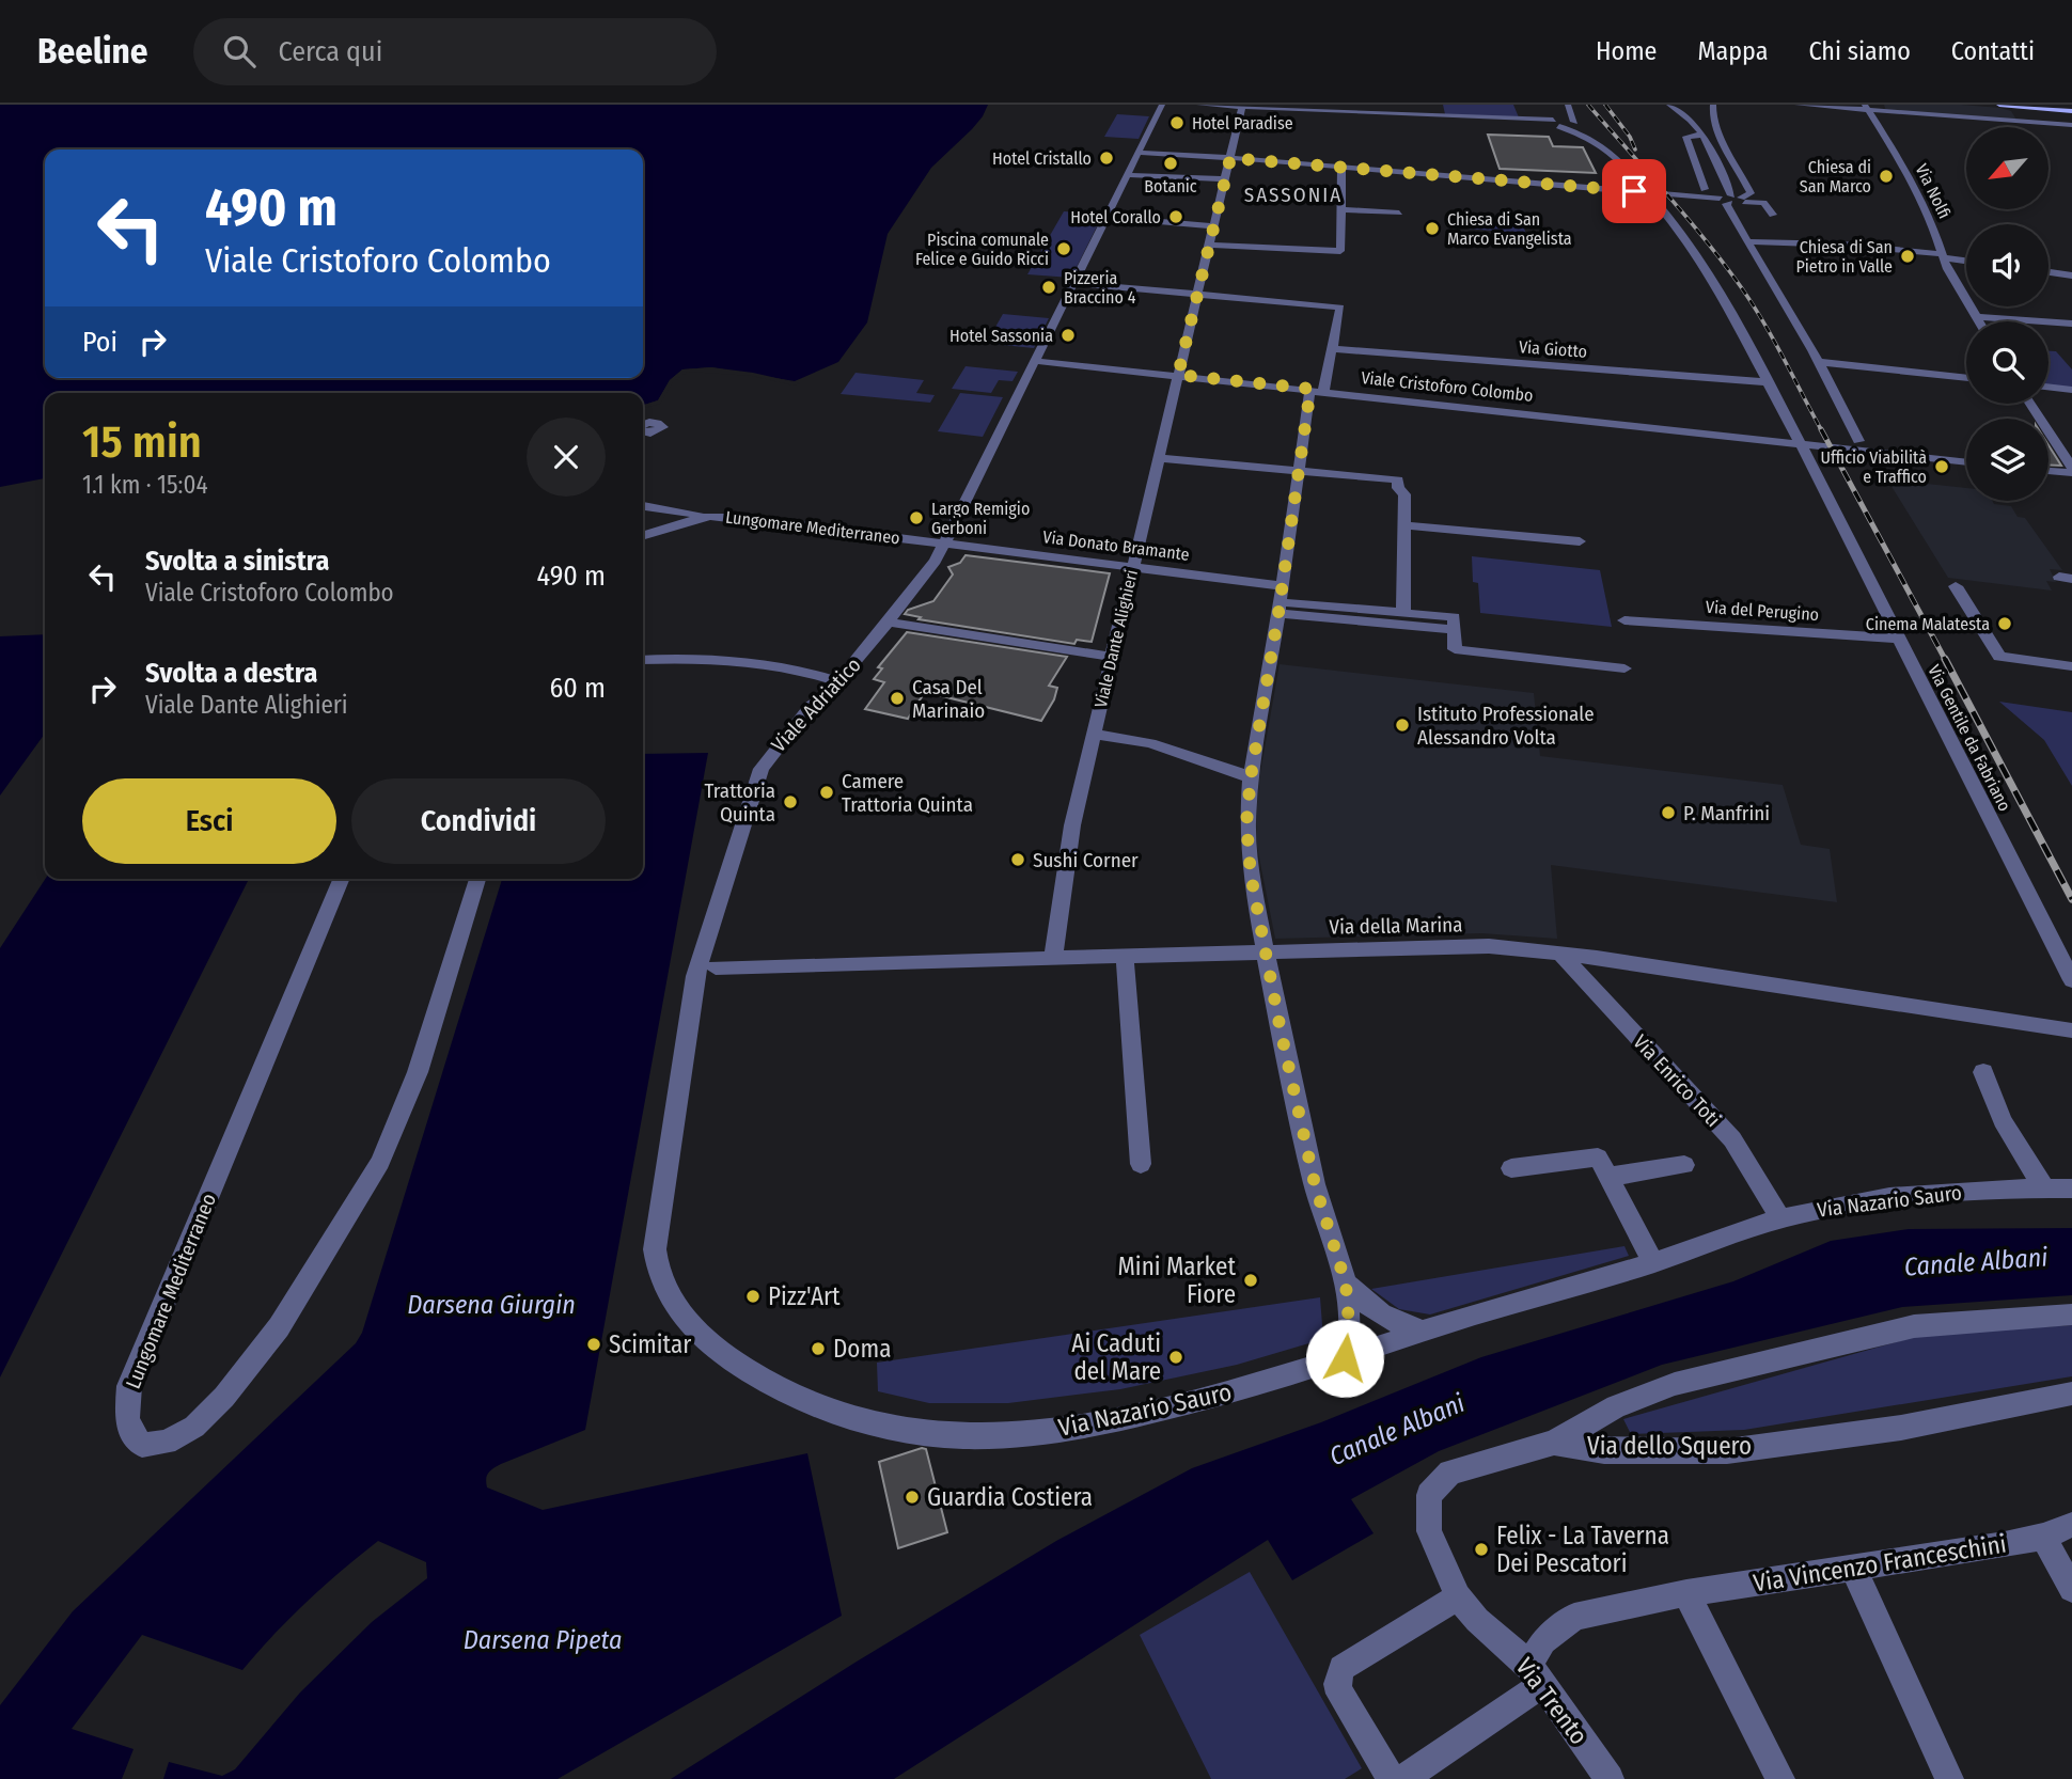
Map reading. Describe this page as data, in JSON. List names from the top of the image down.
{
  "streets": {
    "street": [
      "Via Nolfi",
      "Via Giotto",
      "Viale Cristoforo Colombo",
      "Lungomare Mediterraneo",
      "Via Donato Bramante",
      "Via del Perugino",
      "Viale Dante Alighieri",
      "Viale Adriatico",
      "Via Gentile da Fabriano",
      "Via della Marina",
      "Via Enrico Toti",
      "Via Nazario Sauro",
      "Via dello Squero",
      "Via Vincenzo Franceschini",
      "Via Trento"
    ]
  },
  "crossings": [
    ["Via Giotto", "Via Gentile da Fabriano"],
    ["Viale Cristoforo Colombo", "Viale Dante Alighieri"],
    ["Viale Cristoforo Colombo", "Viale Adriatico"],
    ["Lungomare Mediterraneo", "Via Donato Bramante"],
    ["Lungomare Mediterraneo", "Viale Adriatico"],
    ["Via Donato Bramante", "Viale Dante Alighieri"],
    ["Via Donato Bramante", "Viale Adriatico"],
    ["Via del Perugino", "Via Gentile da Fabriano"],
    ["Viale Dante Alighieri", "Via Gentile da Fabriano"],
    ["Viale Dante Alighieri", "Via della Marina"],
    ["Viale Adriatico", "Via Nazario Sauro"],
    ["Via della Marina", "Via Enrico Toti"],
    ["Via Enrico Toti", "Via Nazario Sauro"],
    ["Via dello Squero", "Via Trento"],
    ["Via Vincenzo Franceschini", "Via Trento"]
  ],
  "districts": ["SASSONIA"],
  "water": ["Canale Albani", "Darsena Giurgin", "Darsena Pipeta"],
  "places": [
    "Hotel Paradise",
    "Hotel Cristallo",
    "Botanic",
    "Chiesa di San Marco",
    "Hotel Corallo",
    "Chiesa di San Marco Evangelista",
    "Piscina comunale Felice e Guido Ricci",
    "Chiesa di San Pietro in Valle",
    "Pizzeria Braccino 4",
    "Hotel Sassonia",
    "Ufficio Viabilità e Traffico",
    "Largo Remigio Gerboni",
    "Cinema Malatesta",
    "Casa Del Marinaio",
    "Istituto Professionale Alessandro Volta",
    "Camere Trattoria Quinta",
    "Trattoria Quinta",
    "P. Manfrini",
    "Sushi Corner",
    "Mini Market Fiore",
    "Pizz'Art",
    "Scimitar",
    "Doma",
    "Ai Caduti del Mare",
    "Guardia Costiera",
    "Felix - La Taverna Dei Pescatori"
  ],
  "north": "bottom left",
  "page": {
    "header": "Beeline",
    "search": "Cerca qui",
    "nav": [
      "Home",
      "Mappa",
      "Chi siamo",
      "Contatti"
    ],
    "turn": ["490 m", "Viale Cristoforo Colombo"],
    "then": "Poi",
    "heading": ["15 min", "1.1 km · 15:04"],
    "list": [
      {
        "name": "Svolta a sinistra",
        "note": "Viale Cristoforo Colombo",
        "value": "490 m"
      },
      {
        "name": "Svolta a destra",
        "note": "Viale Dante Alighieri",
        "value": "60 m"
      }
    ],
    "buttons": ["Esci", "Condividi"]
  }
}
